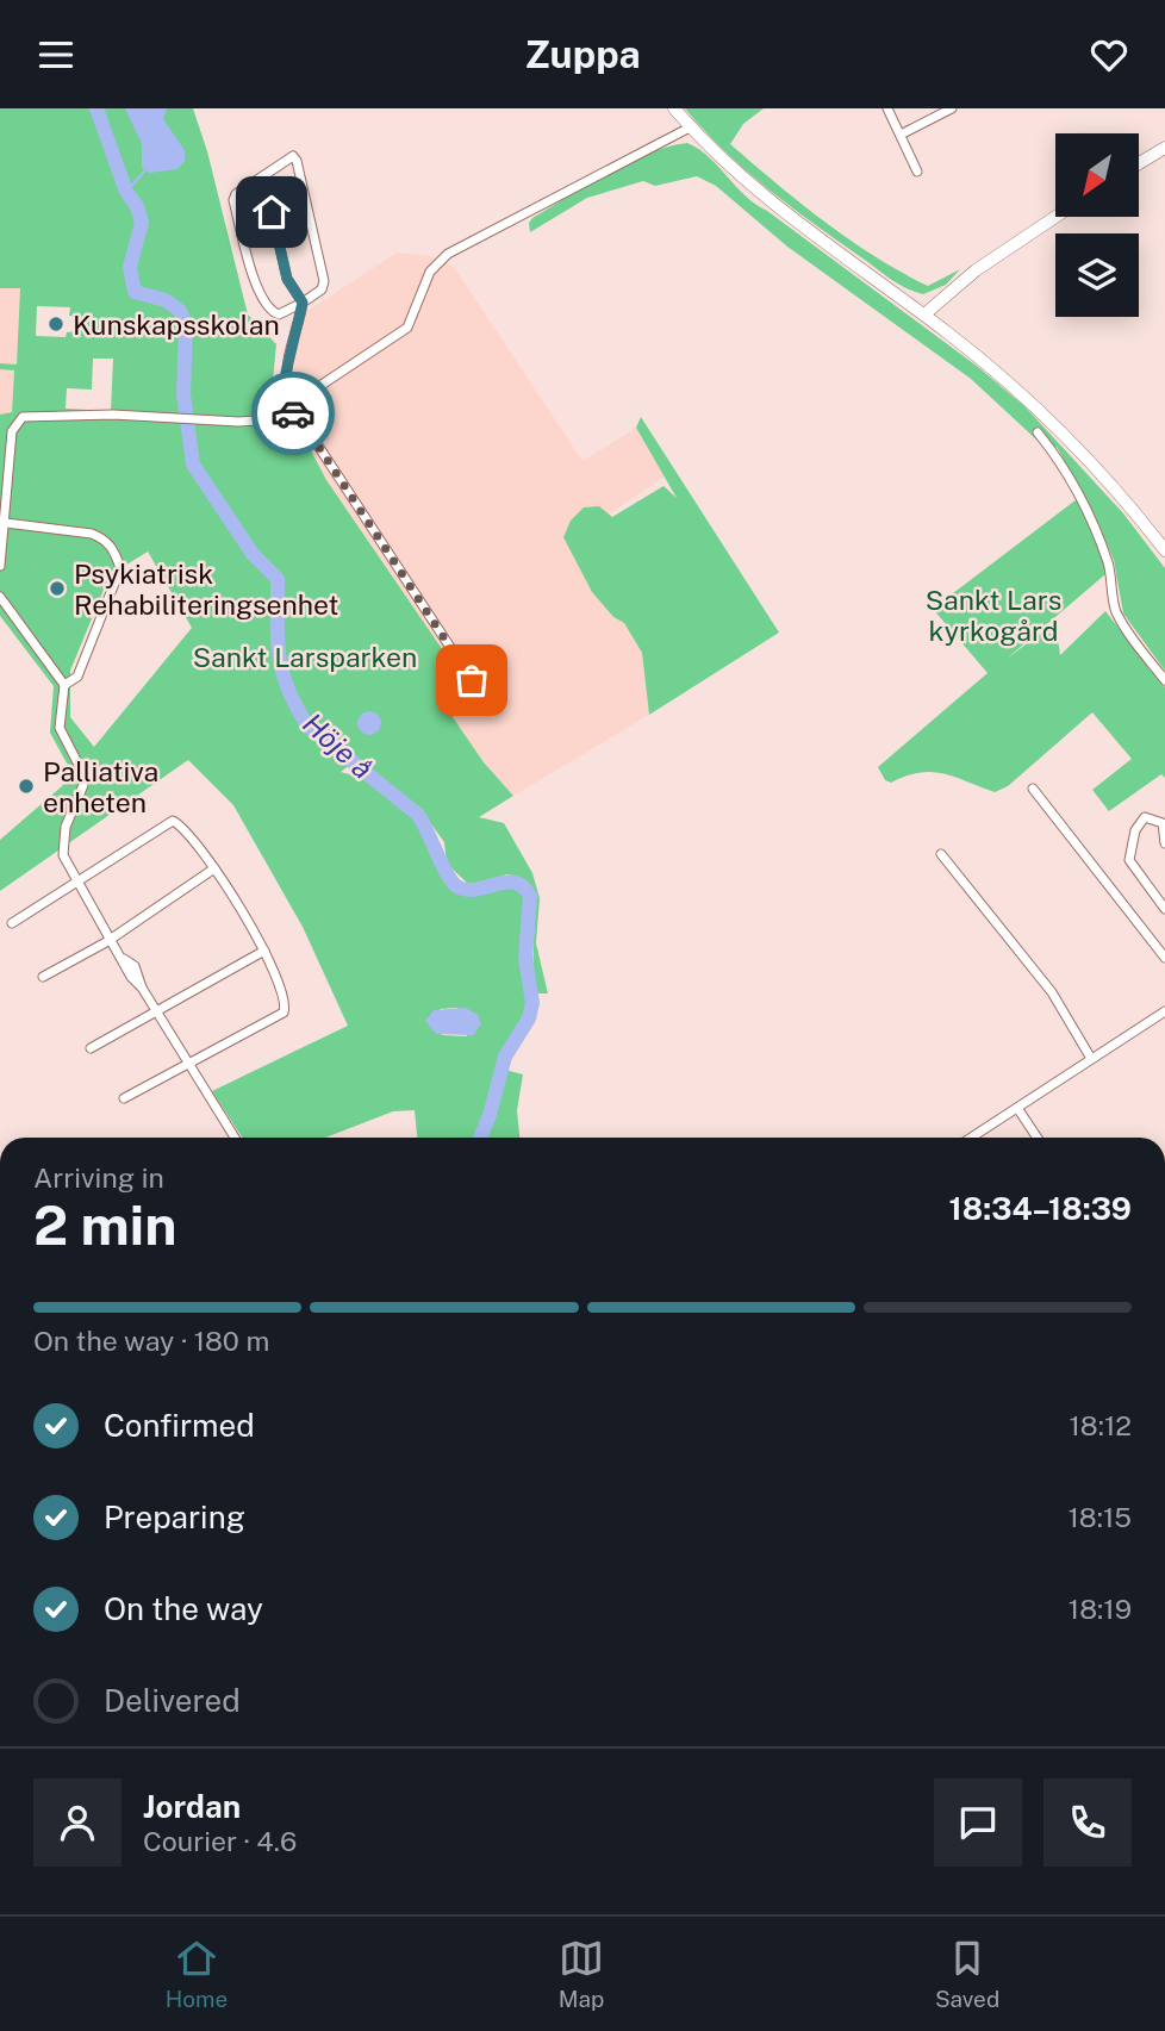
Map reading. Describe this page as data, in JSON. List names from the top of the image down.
{
  "water": ["Höje å"],
  "parks": ["Sankt Lars kyrkogård", "Sankt Larsparken"],
  "places": ["Kunskapsskolan", "Psykiatrisk Rehabiliteringsenhet", "Palliativa enheten"],
  "north": "bottom left",
  "page": {
    "header": "Zuppa",
    "heading": ["2 min", "Arriving in", "18:34–18:39"],
    "panel": ["Jordan", "Courier · 4.6"],
    "bar": "On the way · 180 m",
    "list": [
      ["Confirmed", "18:12"],
      ["Preparing", "18:15"],
      ["On the way", "18:19"],
      "Delivered"
    ],
    "tabs": ["Home", "Map", "Saved"]
  }
}
